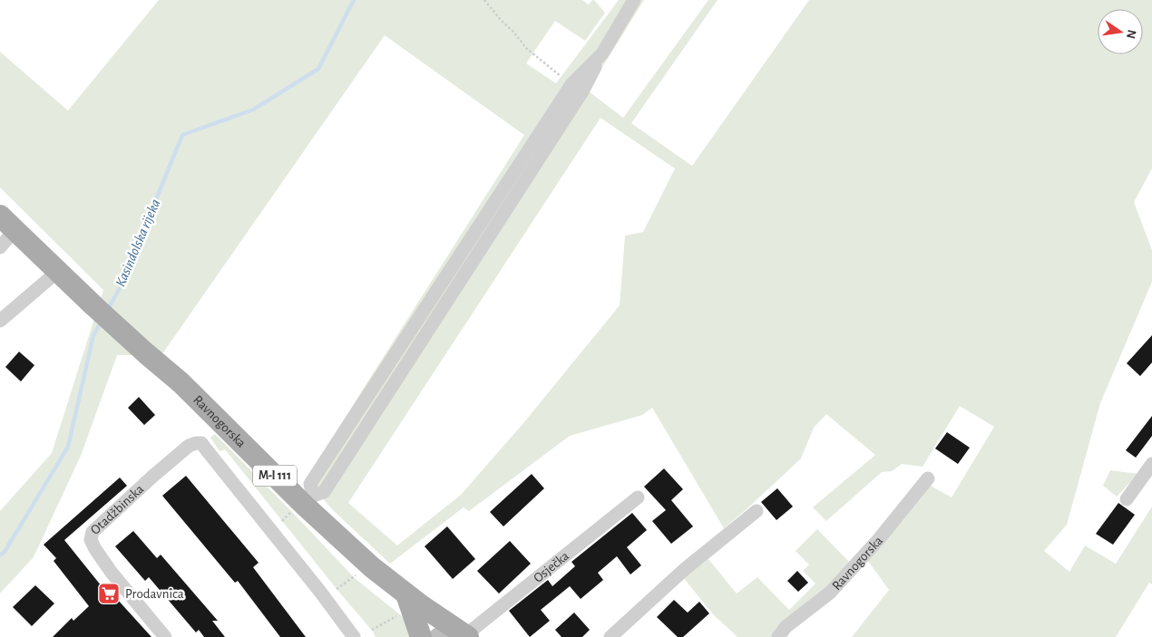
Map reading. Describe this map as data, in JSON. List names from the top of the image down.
{
  "streets": {
    "main road": ["Ravnogorska", "M-I 111"],
    "street": ["Otadžbinska", "Osječka"]
  },
  "crossings": [
    ["Ravnogorska", "Osječka"]
  ],
  "water": ["Kasindolska rijeka"],
  "places": {
    "supermarket": ["Prodavnica"]
  },
  "north": "right"
}
